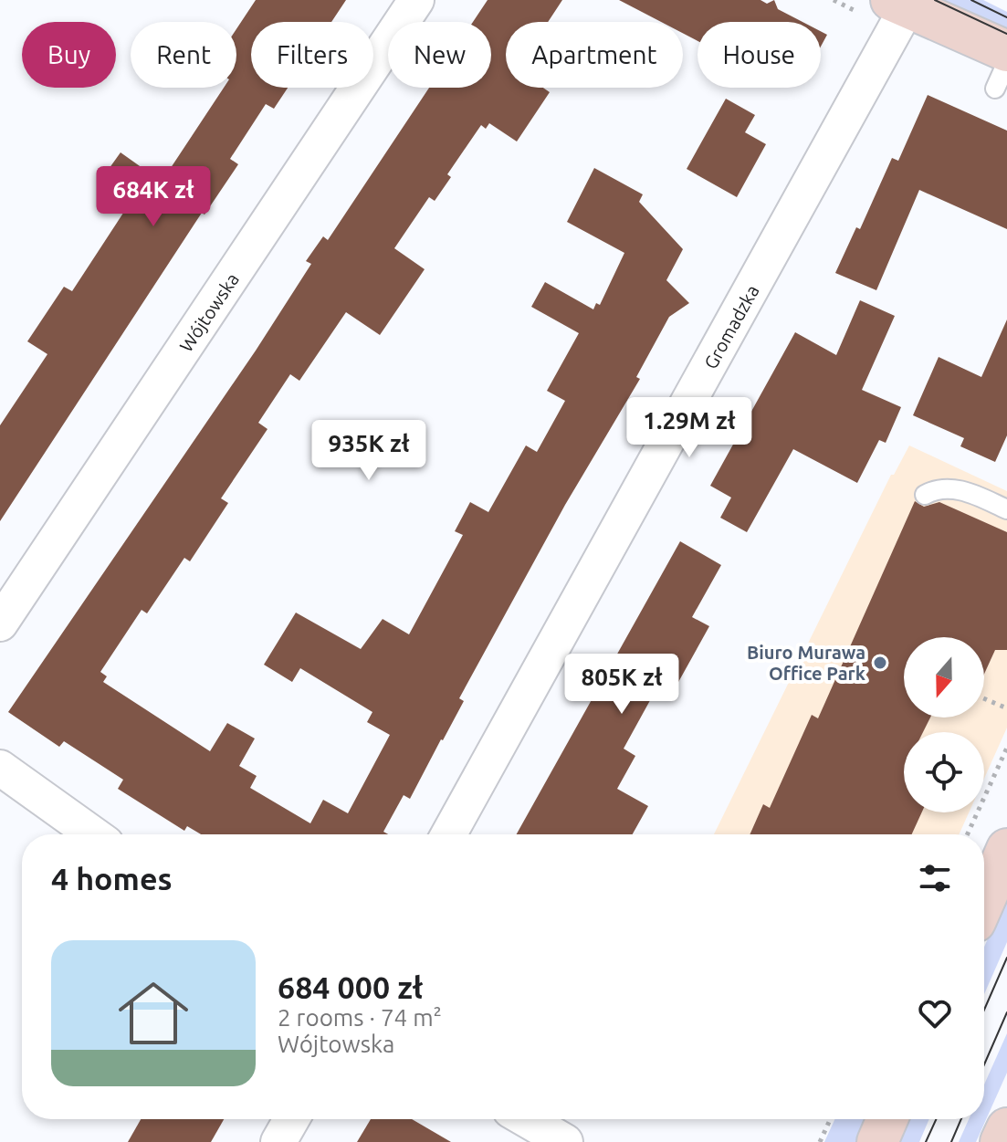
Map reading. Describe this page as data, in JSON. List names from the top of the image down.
{
  "streets": {
    "street": ["Wójtowska", "Gromadzka"]
  },
  "places": ["Biuro Murawa Office Park"],
  "north": "bottom",
  "page": {
    "chip": [
      "Buy",
      "Rent",
      "Filters",
      "New",
      "Apartment",
      "House"
    ],
    "price": [
      "684K zł",
      "1.29M zł",
      "935K zł",
      "805K zł"
    ],
    "heading": "4 homes",
    "list": [
      {
        "name": "684 000 zł",
        "note": "2 rooms · 74 m² · Wójtowska"
      }
    ]
  }
}
